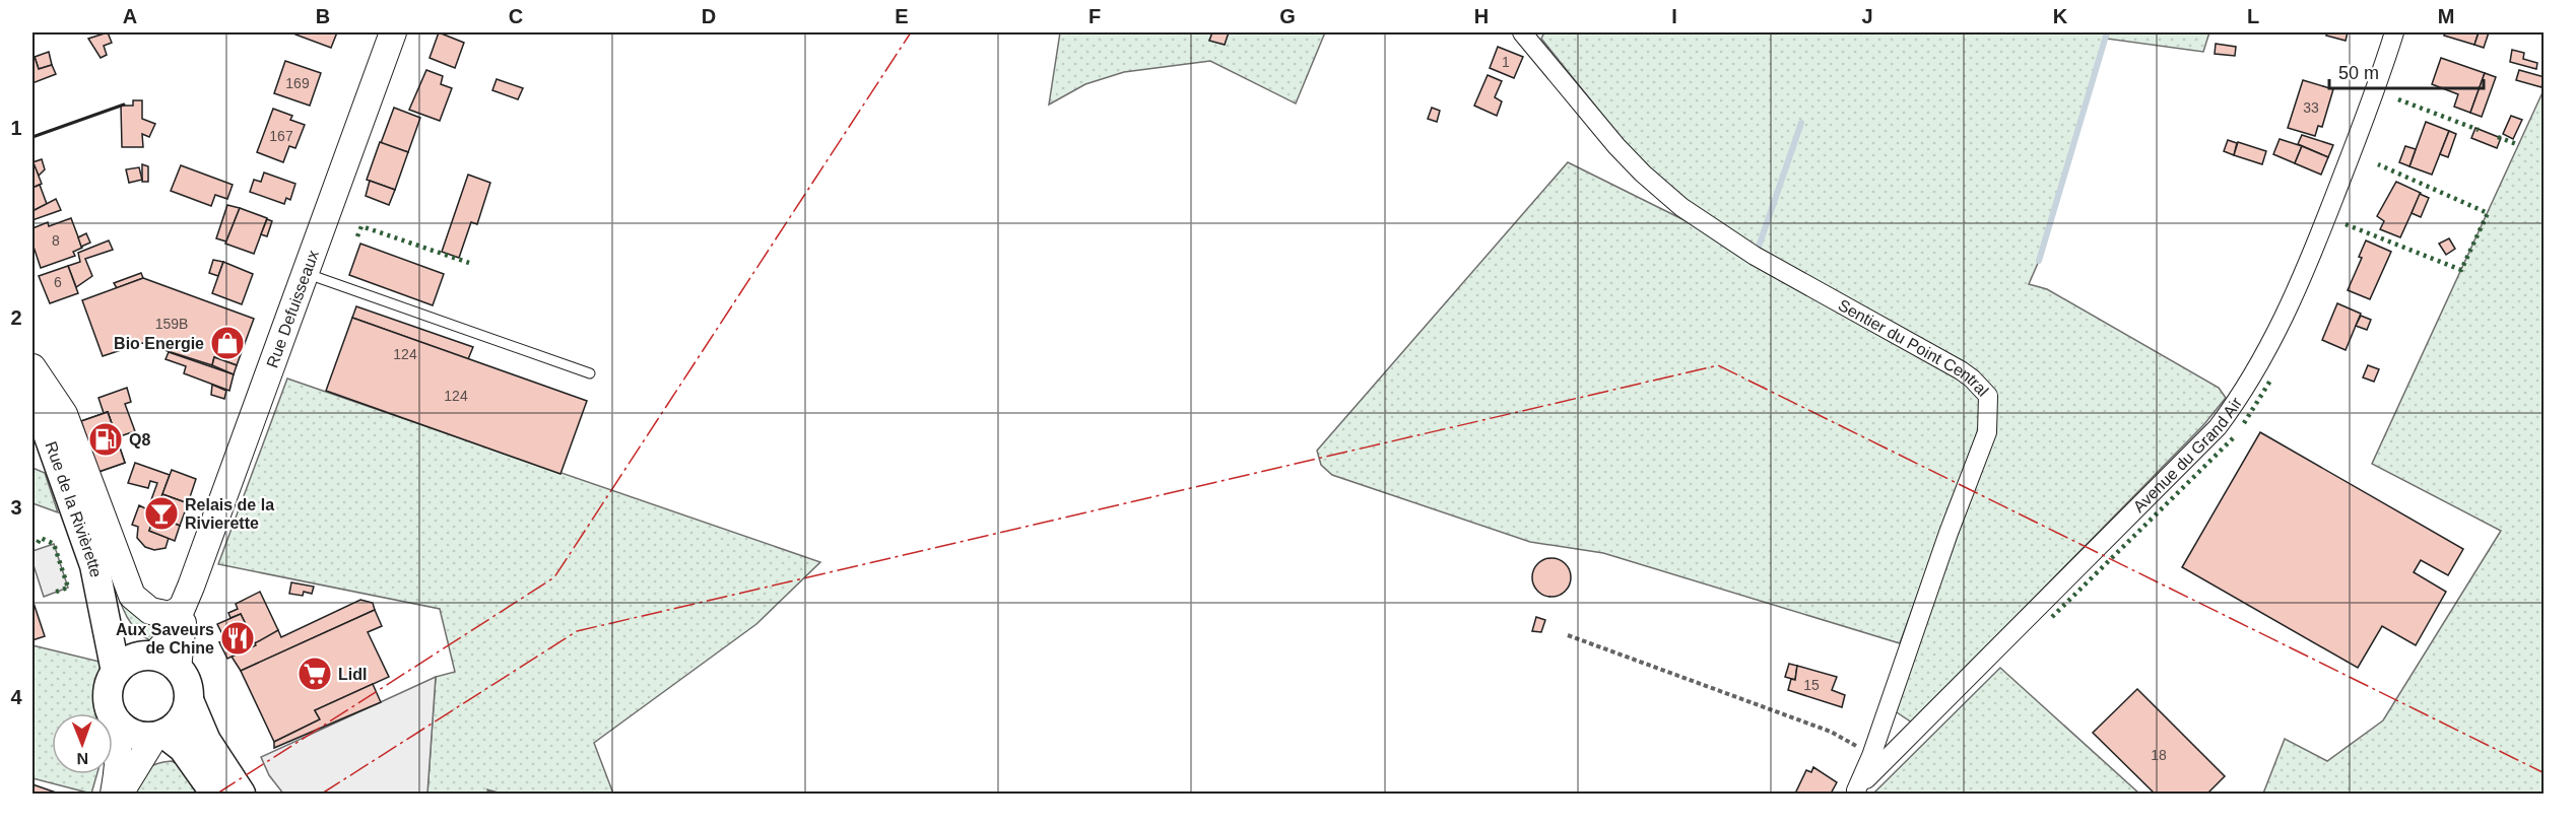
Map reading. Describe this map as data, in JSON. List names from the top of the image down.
{
  "streets": {
    "main road": ["Rue de la Rivièrette"],
    "street": ["Rue Defuisseaux", "Sentier du Point Central", "Avenue du Grand Air"]
  },
  "crossings": [
    ["Rue Defuisseaux", "Rue de la Rivièrette"],
    ["Sentier du Point Central", "Avenue du Grand Air"]
  ],
  "places": {
    "shop": ["Bio Energie"],
    "fuel station": ["Q8"],
    "bar": ["Relais de la Rivierette"],
    "restaurant": ["Aux Saveurs de Chine"],
    "supermarket": ["Lidl"]
  },
  "house_numbers": [
    "1",
    "169",
    "33",
    "167",
    "8",
    "6",
    "159B",
    "124",
    "124",
    "15",
    "18"
  ],
  "scale_bar": "50 m",
  "north": "bottom",
  "grid": {
    "columns": [
      "A",
      "B",
      "C",
      "D",
      "E",
      "F",
      "G",
      "H",
      "I",
      "J",
      "K",
      "L",
      "M"
    ],
    "rows": [
      "1",
      "2",
      "3",
      "4"
    ]
  }
}
